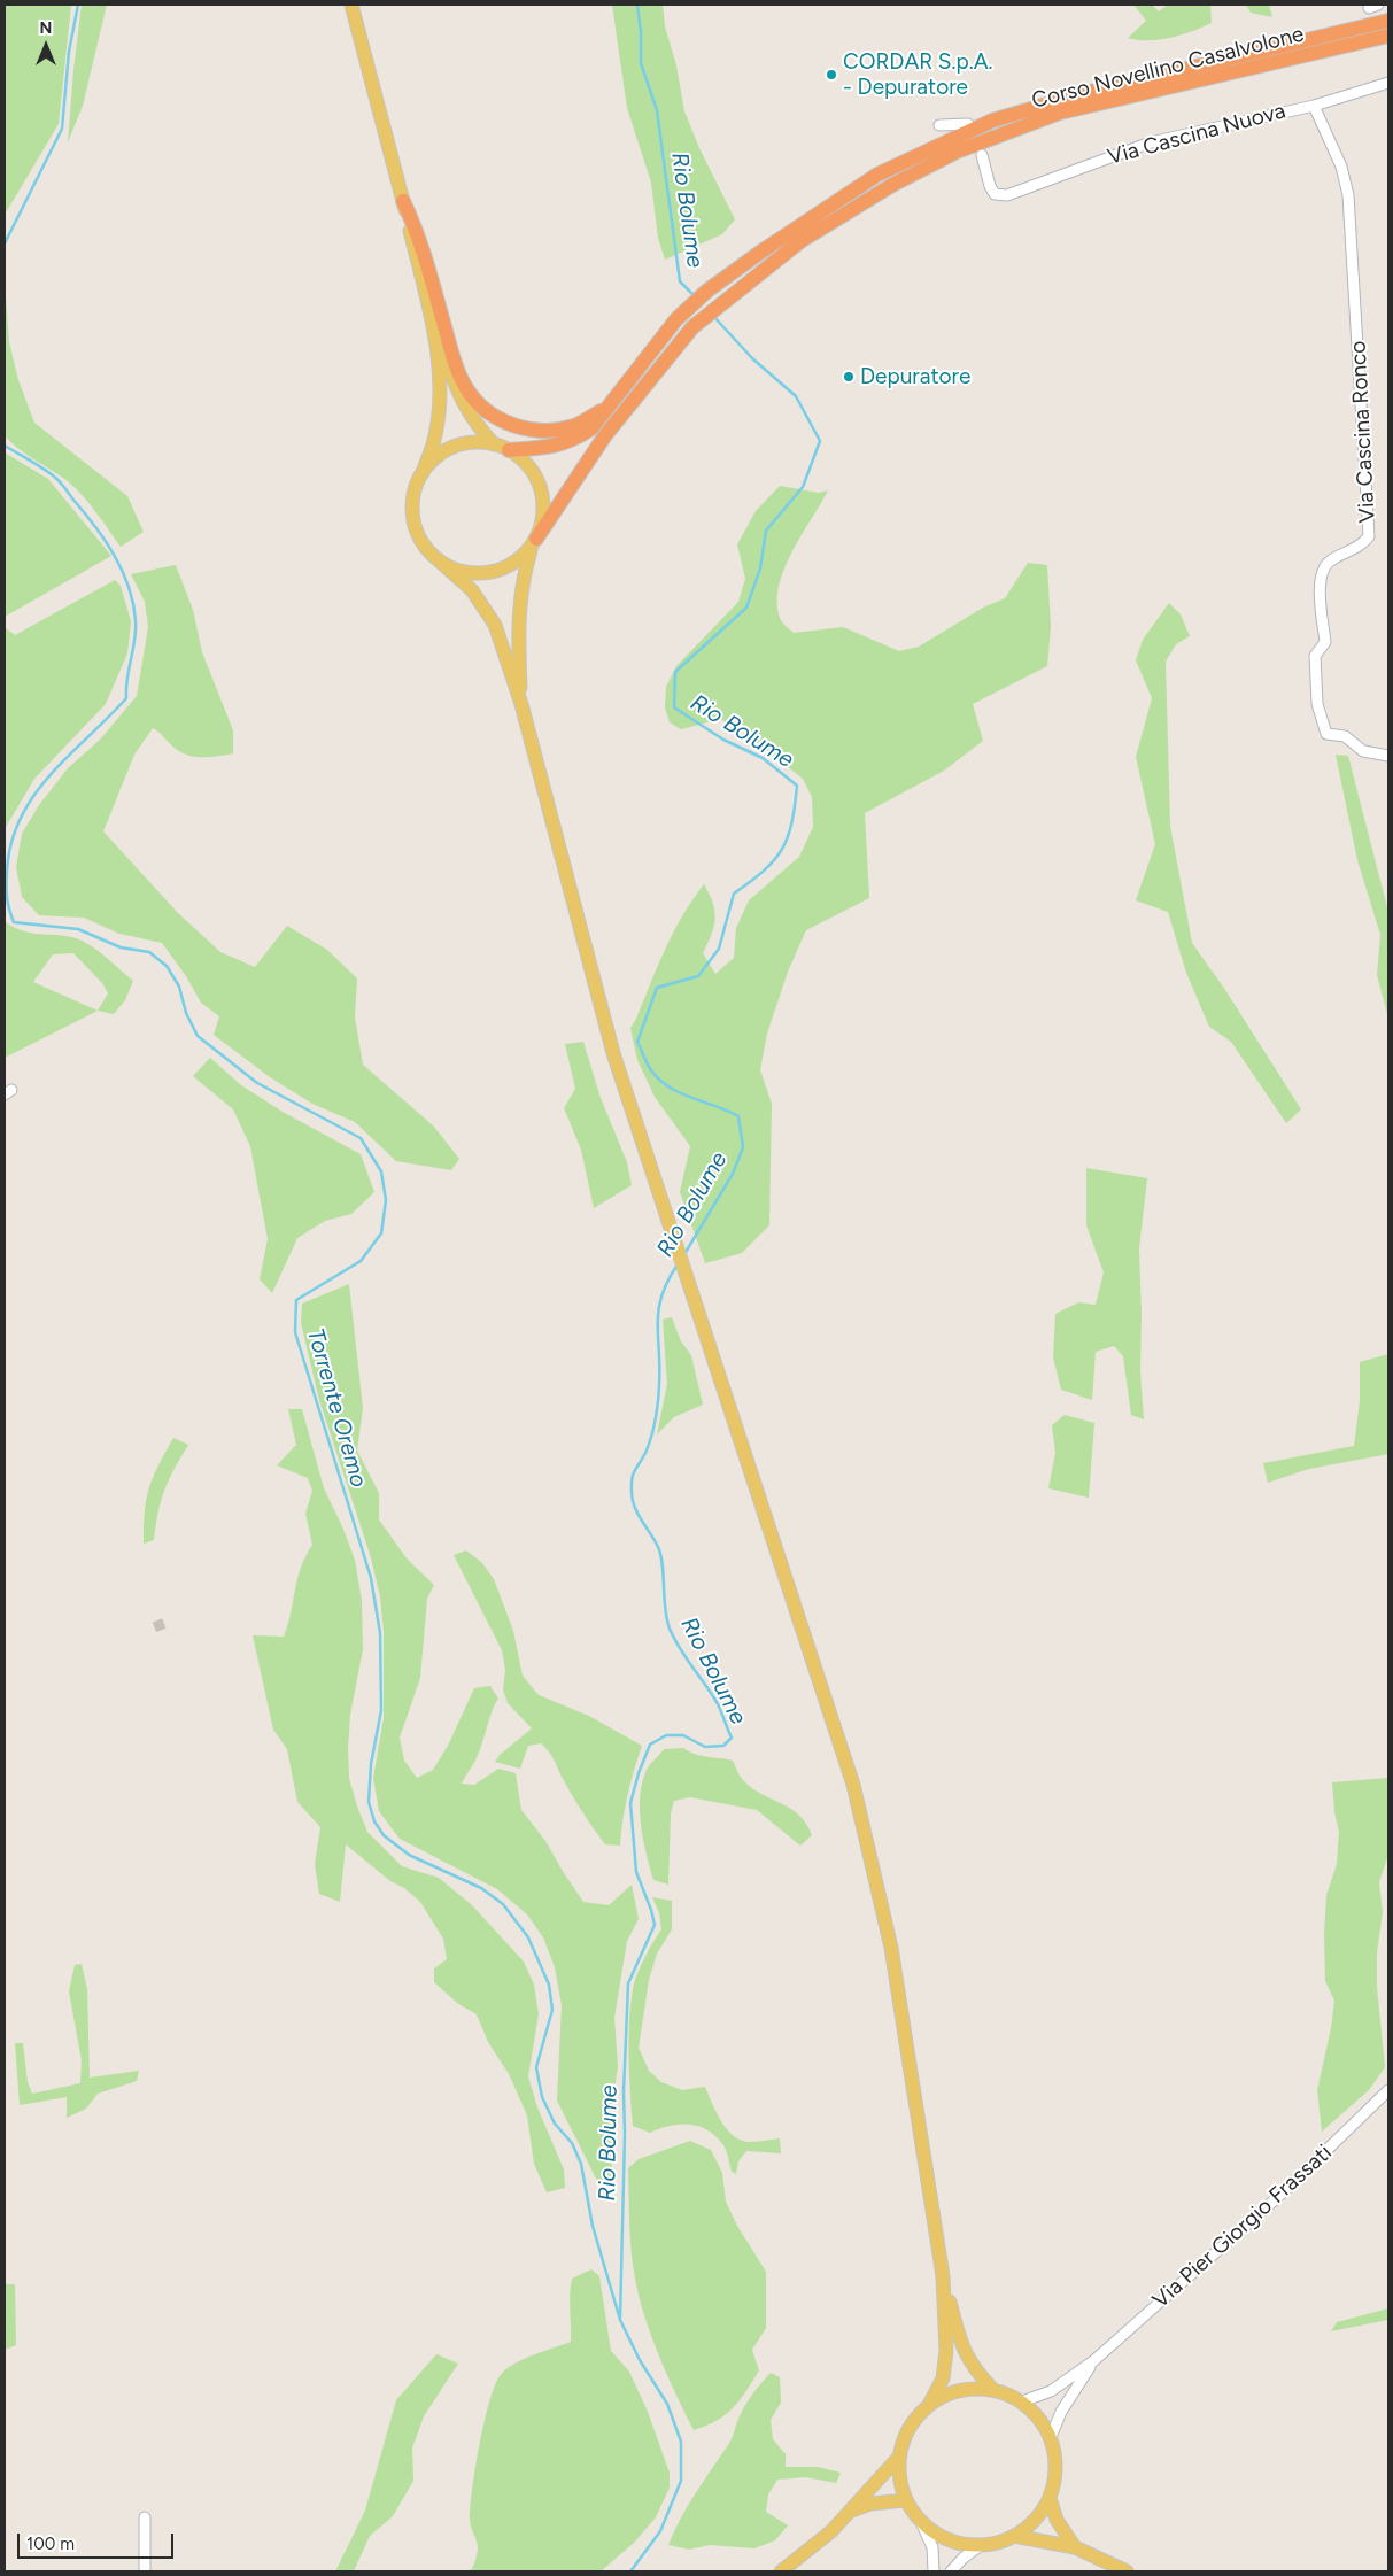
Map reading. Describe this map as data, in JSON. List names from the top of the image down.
{
  "streets": {
    "highway": ["Corso Novellino Casalvolone"],
    "street": ["Via Cascina Nuova", "Via Cascina Ronco", "Via Pier Giorgio Frassati"]
  },
  "crossings": [
    ["Via Cascina Nuova", "Via Cascina Ronco"]
  ],
  "water": ["Rio Bolume", "Torrente Oremo"],
  "places": ["CORDAR S.p.A. - Depuratore", "Depuratore"],
  "scale_bar": "100 m",
  "north": "top"
}
